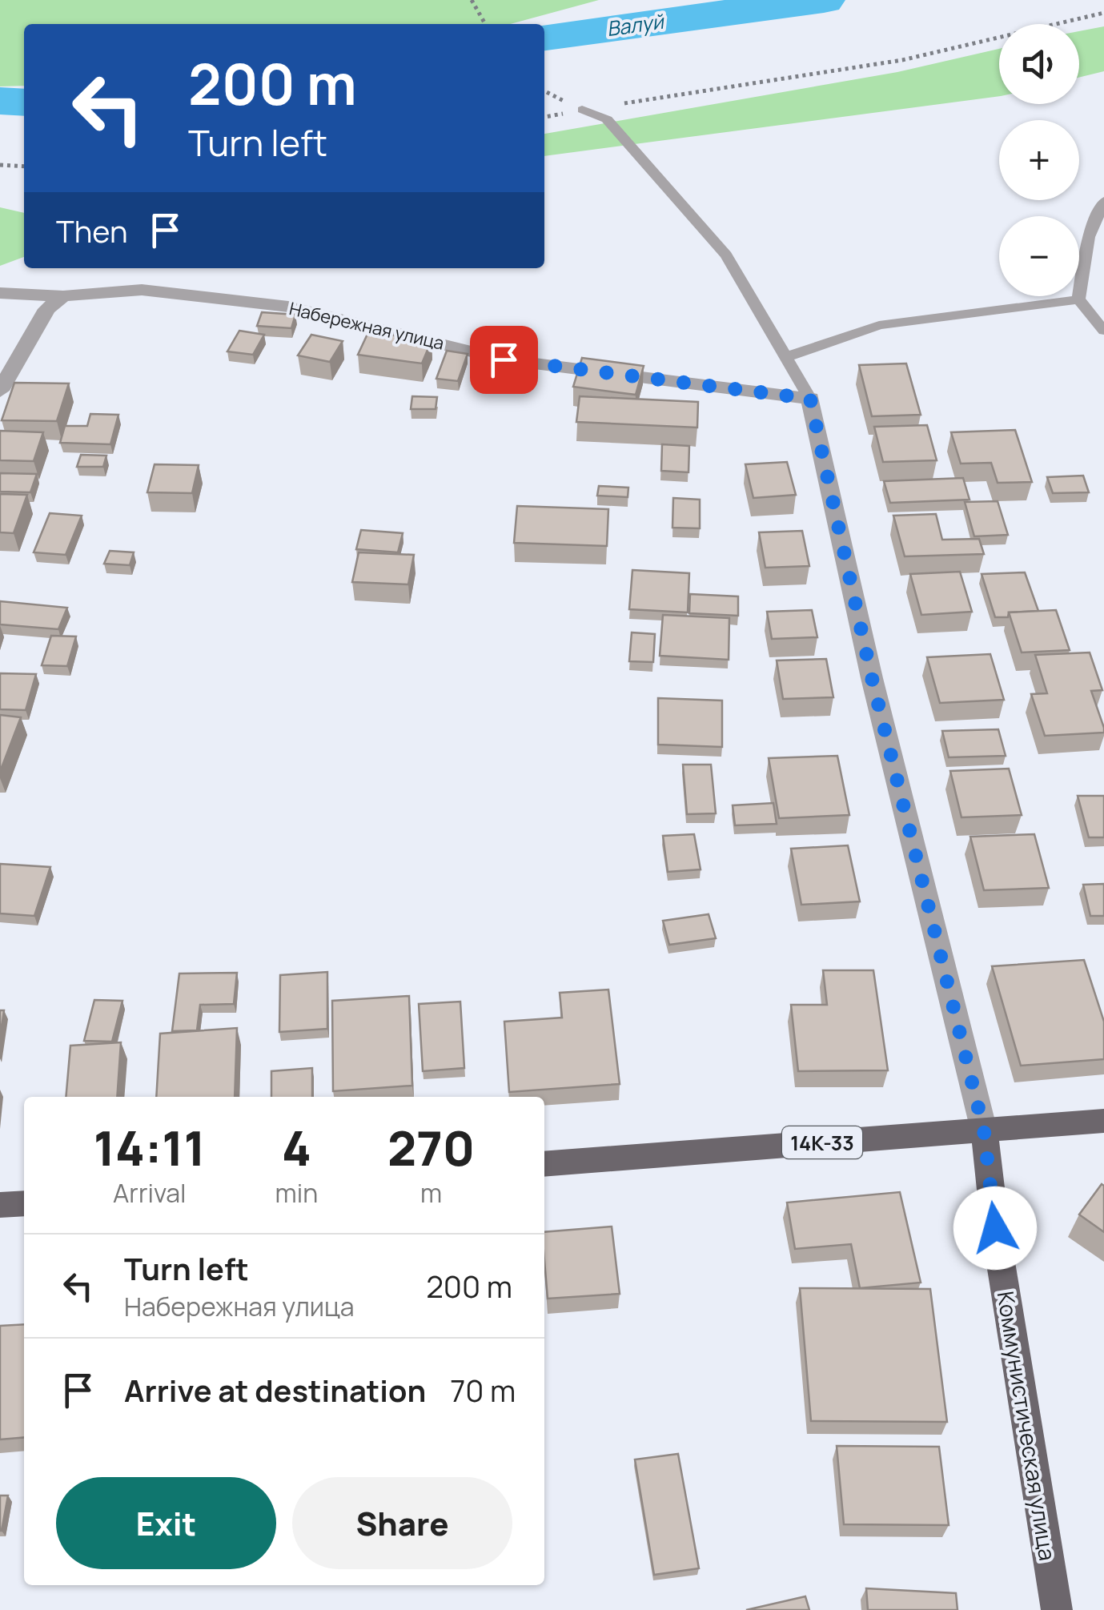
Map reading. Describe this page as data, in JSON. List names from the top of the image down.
{
  "streets": {
    "main road": ["14К-33", "Коммунистическая улица"],
    "street": ["Набережная улица"]
  },
  "crossings": [
    ["Набережная улица", "Коммунистическая улица"],
    ["14К-33", "Коммунистическая улица"]
  ],
  "water": ["Валуй"],
  "page": {
    "map_buttons": ["+", "−"],
    "turn": ["200 m", "Turn left"],
    "then": "Then",
    "eta": [
      "14:11",
      "Arrival",
      "4",
      "min",
      "270",
      "m"
    ],
    "list": [
      {
        "name": "Turn left",
        "note": "Набережная улица",
        "value": "200 m"
      },
      {
        "name": "Arrive at destination",
        "value": "70 m"
      }
    ],
    "buttons": ["Exit", "Share"]
  }
}
